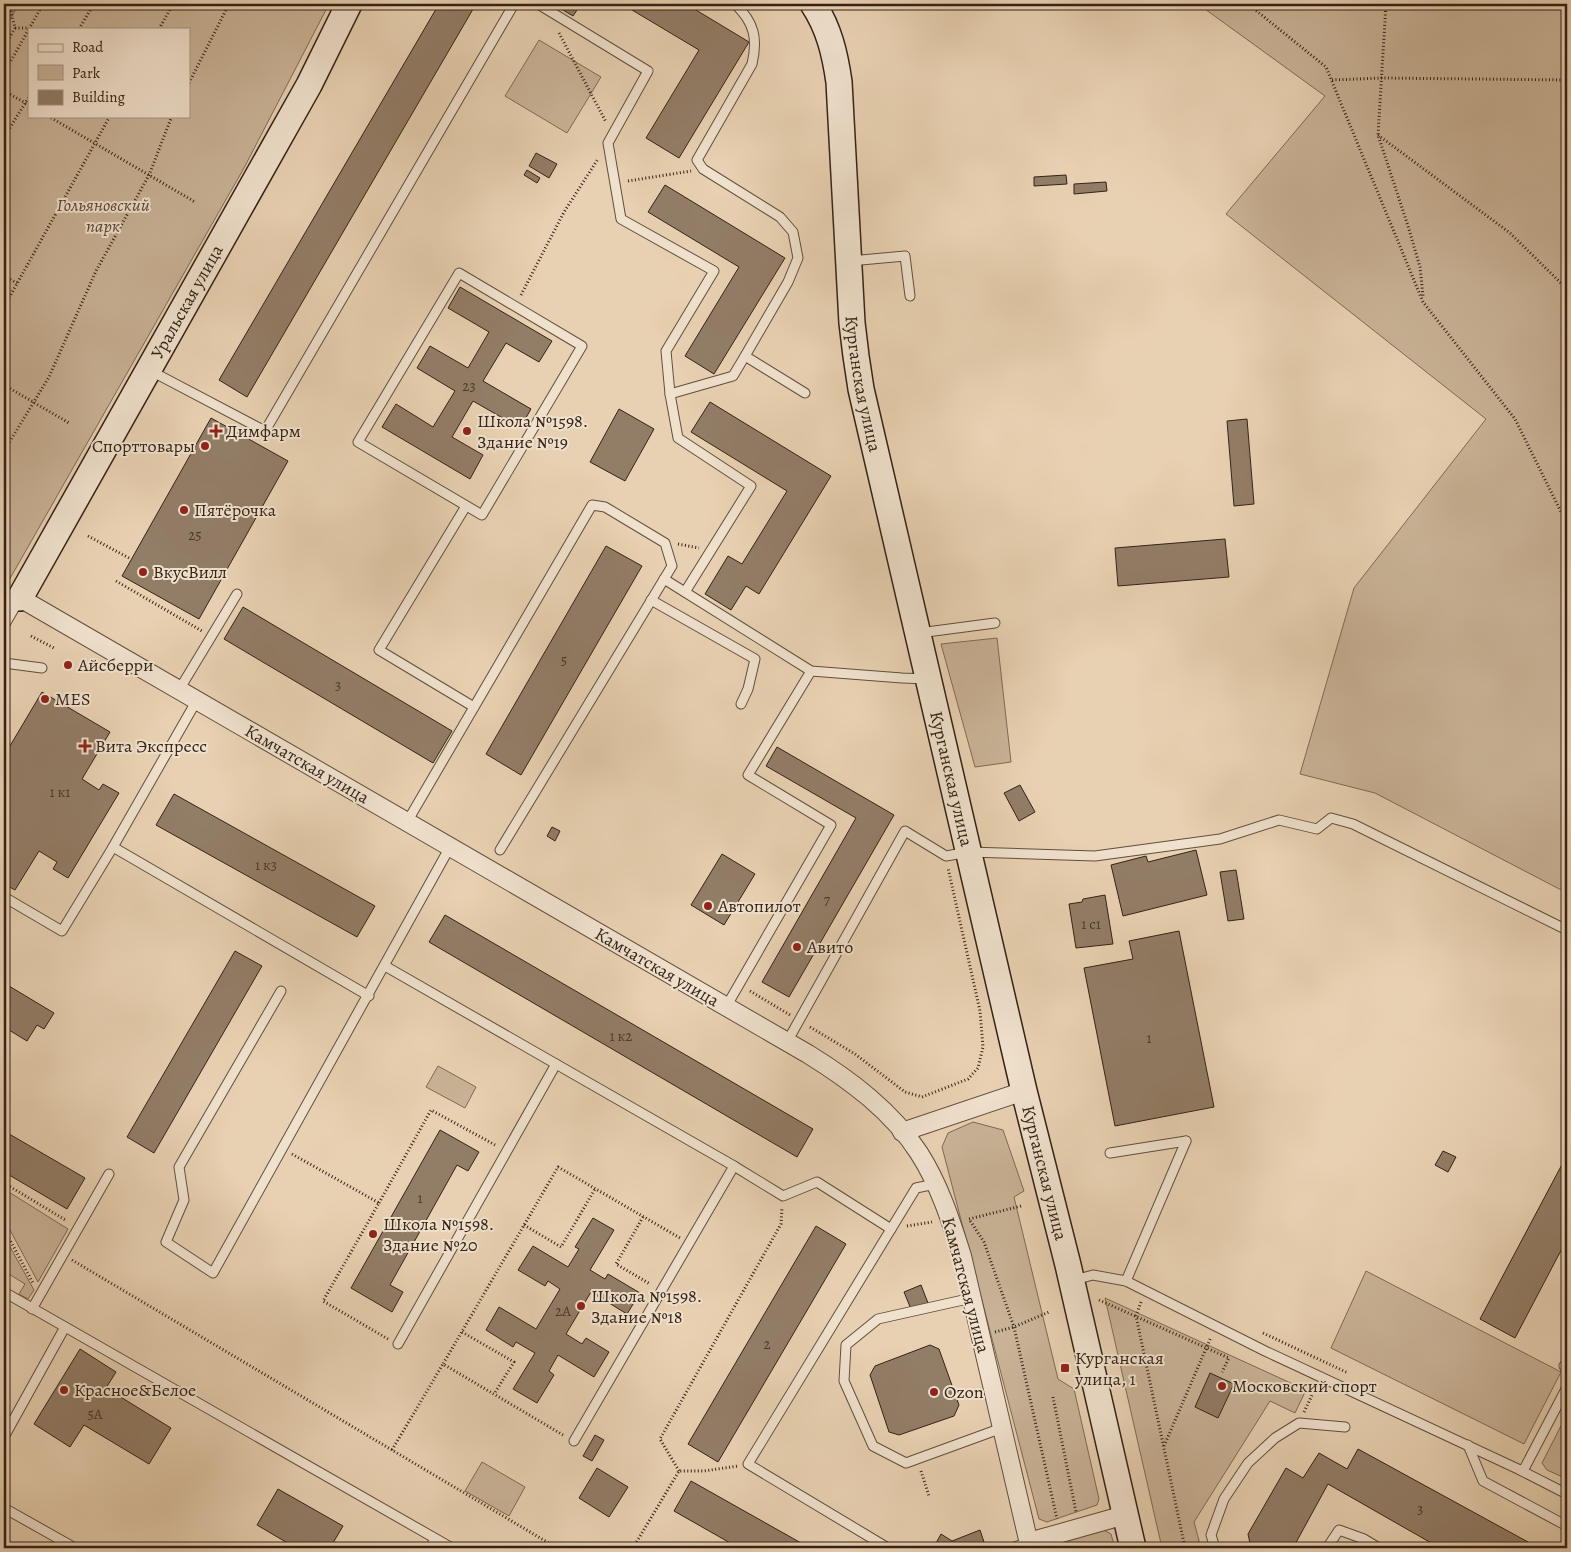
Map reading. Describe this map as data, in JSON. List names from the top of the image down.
{
  "streets": {
    "street": ["Уральская улица", "Курганская улица", "Камчатская улица"]
  },
  "crossings": [
    ["Уральская улица", "Камчатская улица"]
  ],
  "parks": ["Гольяновcкий парк"],
  "places": {
    "health": ["Димфарм", "Вита Экспресс"],
    "other": [
      "Школа №1598. Здание №19",
      "Спорттовары",
      "Пятёрочка",
      "ВкусВилл",
      "Айсберри",
      "MES",
      "Автопилот",
      "Авито",
      "Школа №1598. Здание №20",
      "Школа №1598. Здание №18",
      "Московский спорт",
      "Красное&Белое",
      "Ozon"
    ],
    "transit": ["Курганская улица, 1"]
  },
  "house_numbers": [
    "23",
    "25",
    "5",
    "3",
    "1 к1",
    "1 к3",
    "7",
    "1 с1",
    "1 к2",
    "1",
    "1",
    "2А",
    "2",
    "5А",
    "3"
  ],
  "legend": ["Road", "Park", "Building"]
}
